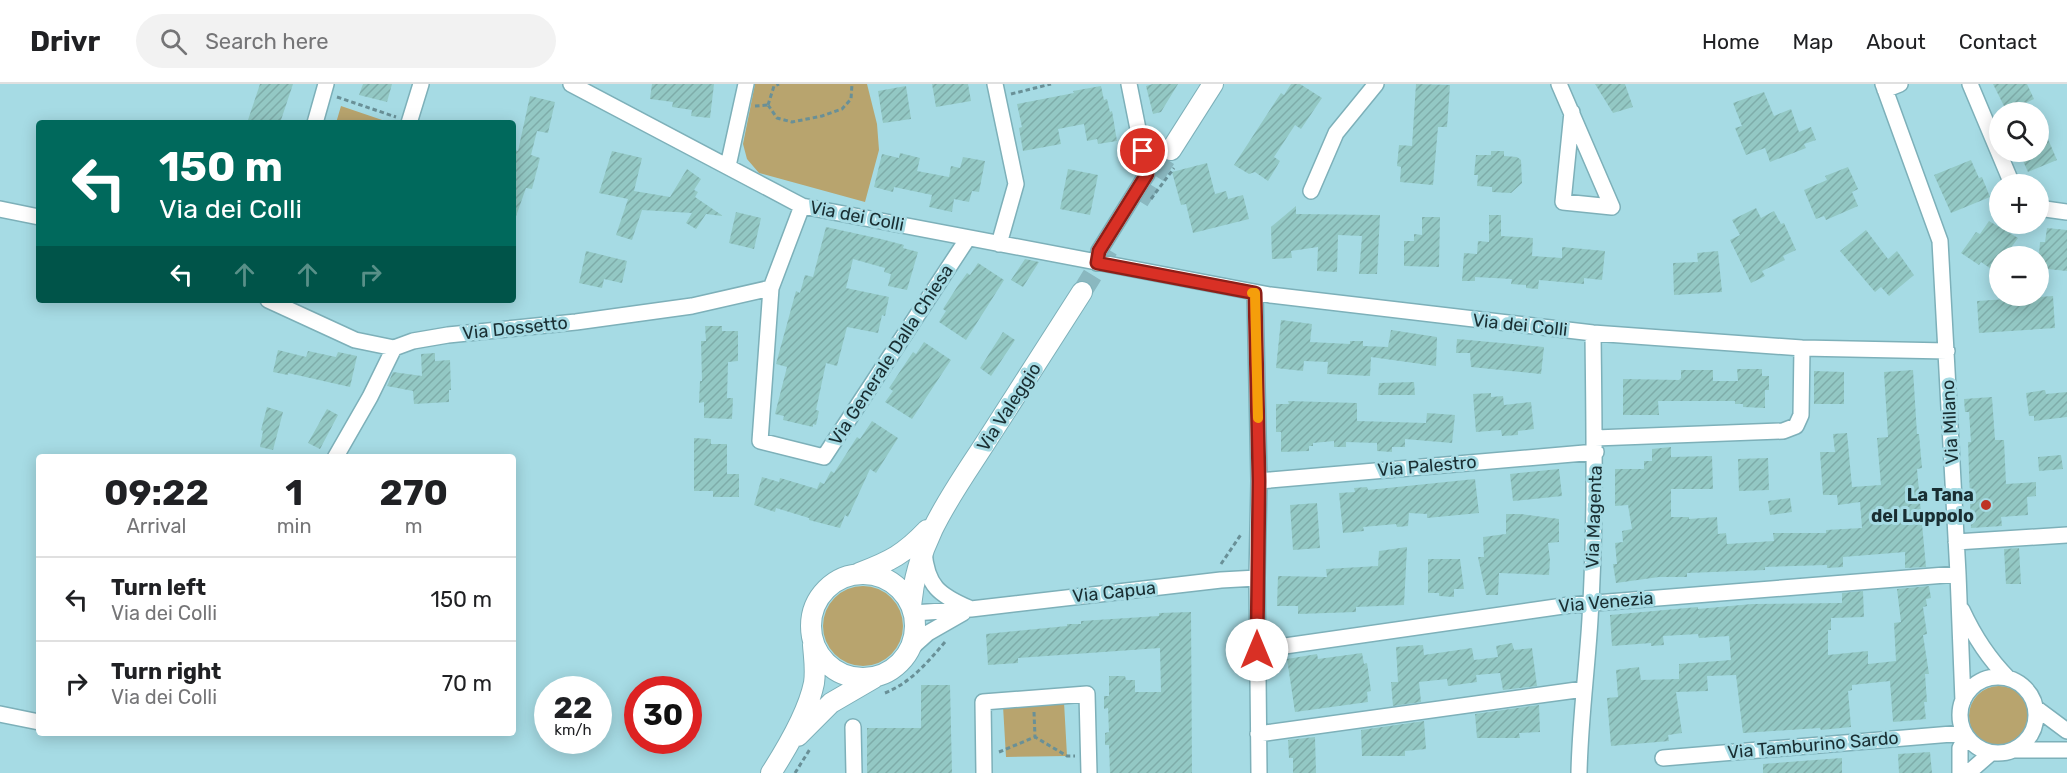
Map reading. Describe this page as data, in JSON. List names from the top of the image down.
{
  "streets": {
    "main road": ["Via Valeggio"],
    "street": [
      "Via dei Colli",
      "Via Dossetto",
      "Via Generale Dalla Chiesa",
      "Via Milano",
      "Via Palestro",
      "Via Magenta",
      "Via Capua",
      "Via Venezia",
      "Via Tamburino Sardo"
    ]
  },
  "crossings": [
    ["Via dei Colli", "Via Generale Dalla Chiesa"],
    ["Via dei Colli", "Via Milano"],
    ["Via dei Colli", "Via Palestro"],
    ["Via dei Colli", "Via Magenta"],
    ["Via Dossetto", "Via Generale Dalla Chiesa"],
    ["Via Valeggio", "Via Capua"],
    ["Via Milano", "Via Venezia"],
    ["Via Milano", "Via Tamburino Sardo"],
    ["Via Palestro", "Via Magenta"],
    ["Via Magenta", "Via Venezia"]
  ],
  "places": ["La Tana del Luppolo"],
  "page": {
    "header": "Drivr",
    "search": "Search here",
    "nav": [
      "Home",
      "Map",
      "About",
      "Contact"
    ],
    "map_buttons": ["+", "−"],
    "turn": ["150 m", "Via dei Colli"],
    "eta": [
      "09:22",
      "Arrival",
      "1",
      "min",
      "270",
      "m"
    ],
    "list": [
      {
        "name": "Turn left",
        "note": "Via dei Colli",
        "value": "150 m"
      },
      {
        "name": "Turn right",
        "note": "Via dei Colli",
        "value": "70 m"
      }
    ],
    "speed": "22 km/h",
    "limit": "30"
  }
}
